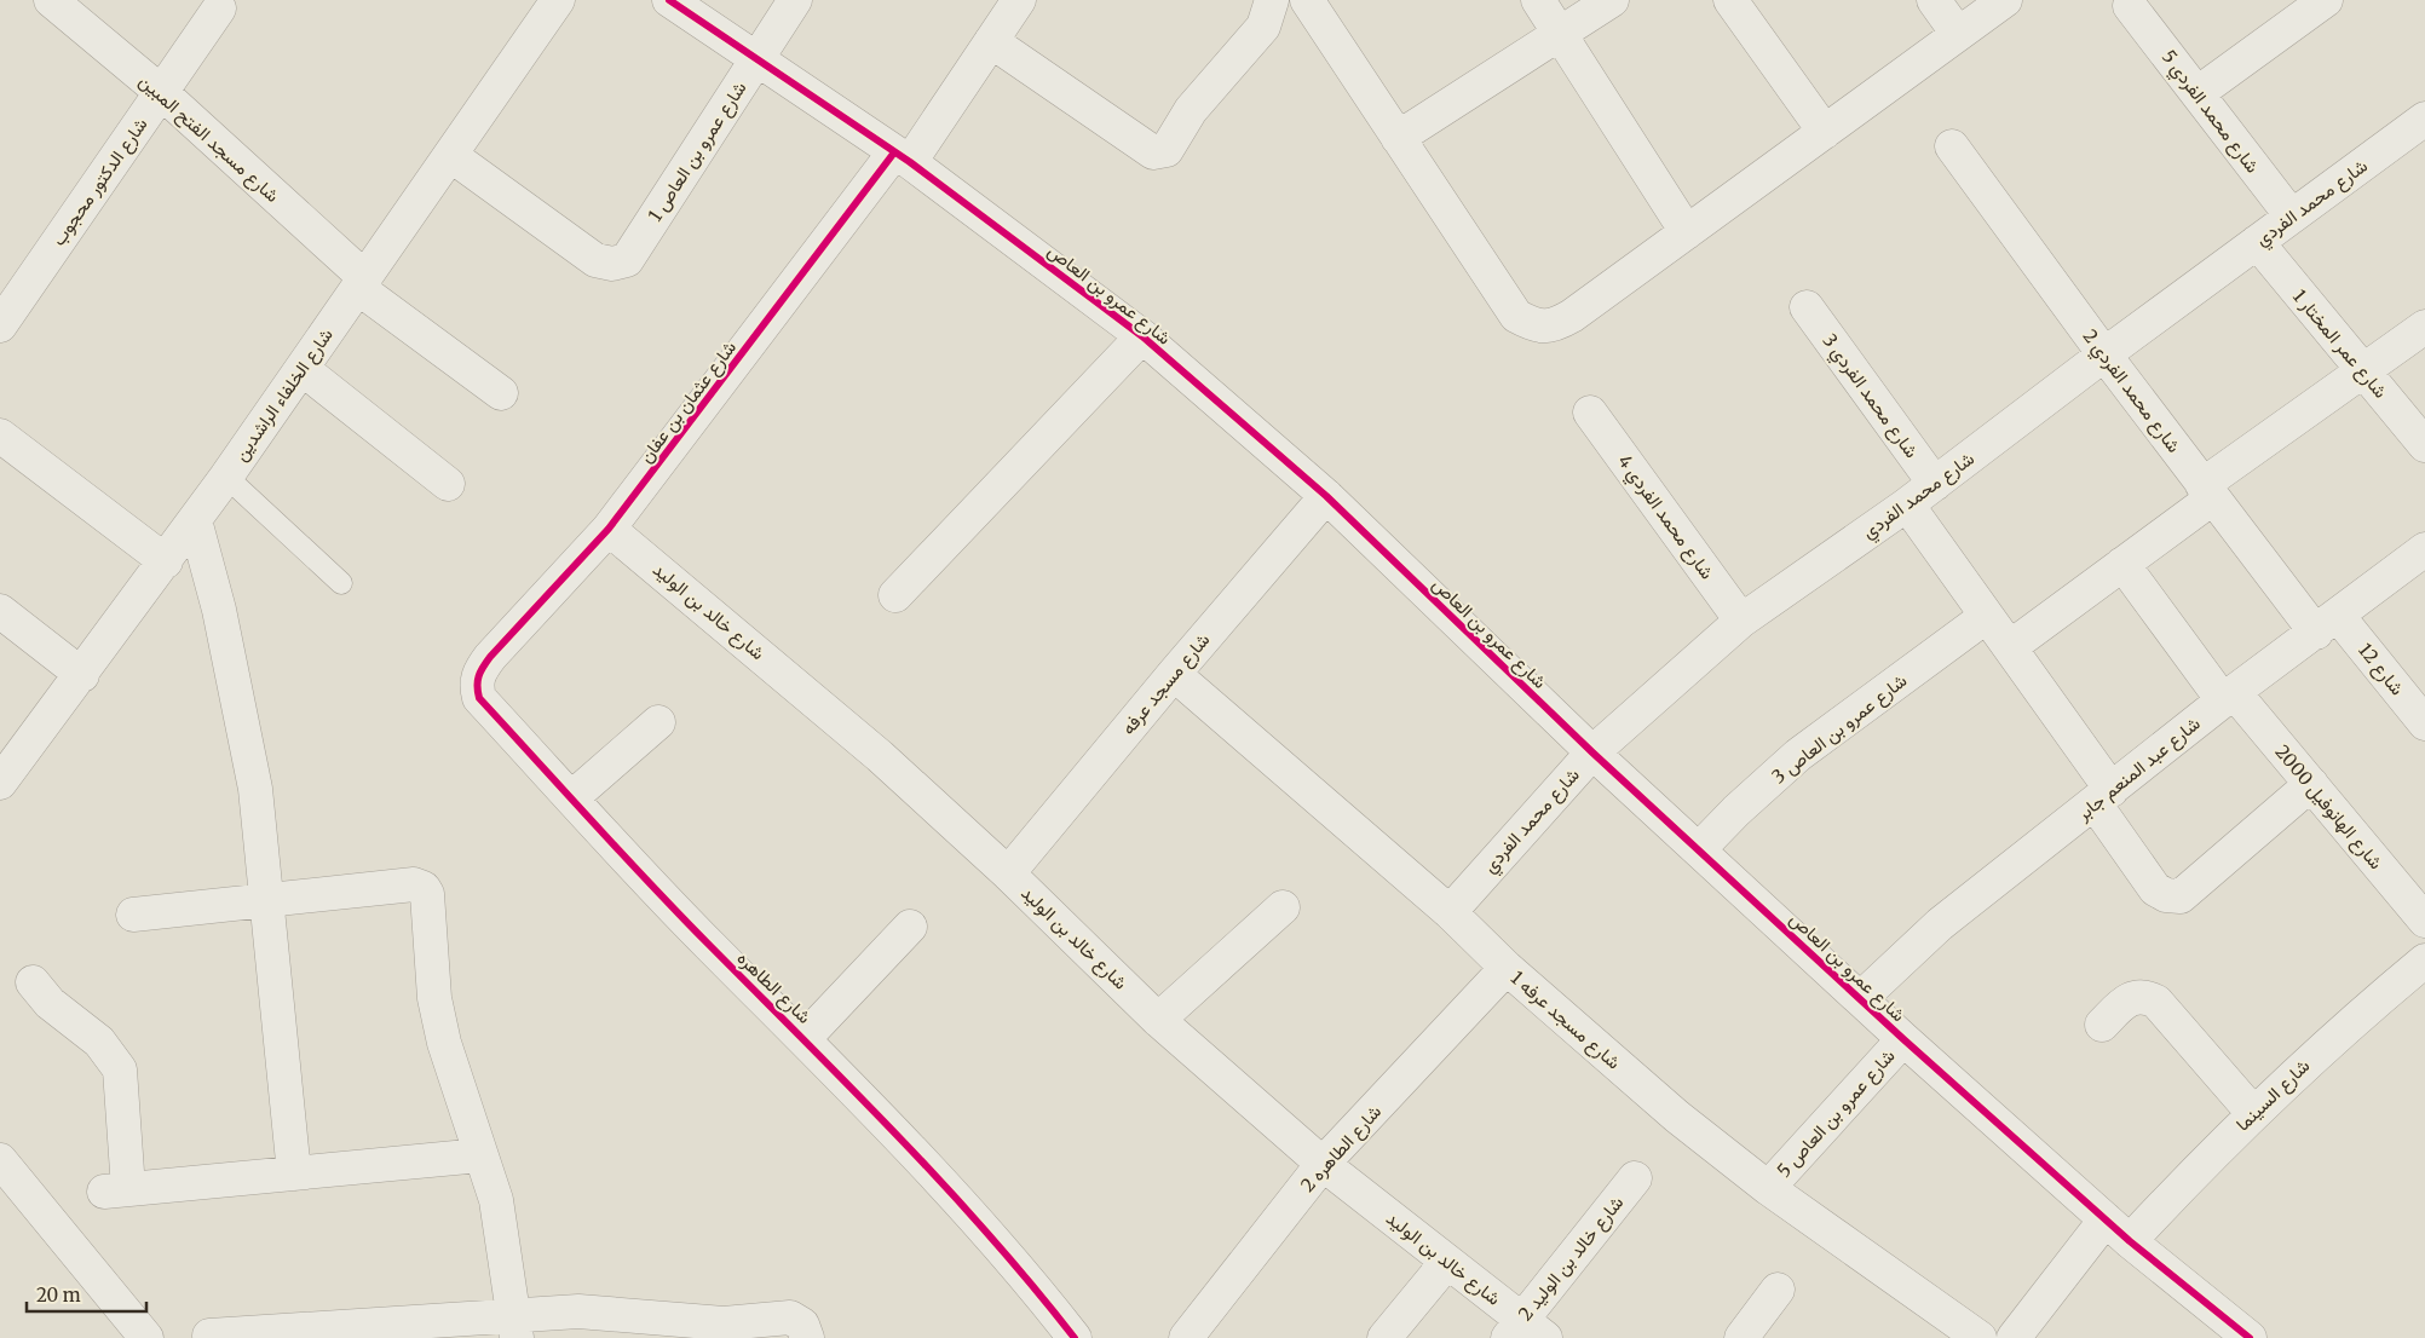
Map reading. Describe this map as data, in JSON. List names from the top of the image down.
{
  "streets": {
    "street": [
      "شارع محمد الفردي 5",
      "شارع مسجد الفتح المبين",
      "شارع عمرو بن العاص 1",
      "شارع الدكتور محجوب",
      "شارع محمد الفردي",
      "شارع عمرو بن العاص",
      "شارع عمر المختار 1",
      "شارع محمد الفردي 2",
      "شارع الخلفاء الراشدين",
      "شارع محمد الفردي 3",
      "شارع عثمان بن عفان",
      "شارع محمد الفردي 4",
      "شارع خالد بن الوليد",
      "شارع 12",
      "شارع مسجد عرفه",
      "شارع عمرو بن العاص 3",
      "شارع عبد المنعم جابر",
      "شارع الهانوفيل 2000",
      "شارع الطاهره",
      "شارع مسجد عرفه 1",
      "شارع السينما",
      "شارع عمرو بن العاص 5",
      "شارع الطاهره 2",
      "شارع خالد بن الوليد 2"
    ]
  },
  "crossings": [
    ["شارع محمد الفردي 5", "شارع محمد الفردي"],
    ["شارع مسجد الفتح المبين", "شارع الدكتور محجوب"],
    ["شارع مسجد الفتح المبين", "شارع الخلفاء الراشدين"],
    ["شارع عمرو بن العاص 1", "شارع عمرو بن العاص"],
    ["شارع عمرو بن العاص 1", "شارع الخلفاء الراشدين"],
    ["شارع محمد الفردي", "شارع عمرو بن العاص"],
    ["شارع محمد الفردي", "شارع عمر المختار 1"],
    ["شارع محمد الفردي", "شارع محمد الفردي 2"],
    ["شارع محمد الفردي", "شارع محمد الفردي 3"],
    ["شارع محمد الفردي", "شارع محمد الفردي 4"],
    ["شارع محمد الفردي", "شارع مسجد عرفه 1"],
    ["شارع عمرو بن العاص", "شارع عثمان بن عفان"],
    ["شارع عمرو بن العاص", "شارع مسجد عرفه"],
    ["شارع عمرو بن العاص", "شارع عمرو بن العاص 3"],
    ["شارع عمرو بن العاص", "شارع عبد المنعم جابر"],
    ["شارع عمرو بن العاص", "شارع السينما"],
    ["شارع عمرو بن العاص", "شارع عمرو بن العاص 5"],
    ["شارع محمد الفردي 2", "شارع 12"],
    ["شارع محمد الفردي 2", "شارع عبد المنعم جابر"],
    ["شارع عثمان بن عفان", "شارع خالد بن الوليد"],
    ["شارع عثمان بن عفان", "شارع الطاهره"],
    ["شارع خالد بن الوليد", "شارع مسجد عرفه"],
    ["شارع خالد بن الوليد", "شارع الطاهره 2"],
    ["شارع خالد بن الوليد", "شارع خالد بن الوليد 2"],
    ["شارع 12", "شارع عبد المنعم جابر"],
    ["شارع مسجد عرفه", "شارع مسجد عرفه 1"],
    ["شارع عبد المنعم جابر", "شارع الهانوفيل 2000"],
    ["شارع مسجد عرفه 1", "شارع عمرو بن العاص 5"],
    ["شارع مسجد عرفه 1", "شارع الطاهره 2"]
  ],
  "scale_bar": "20 m"
}
